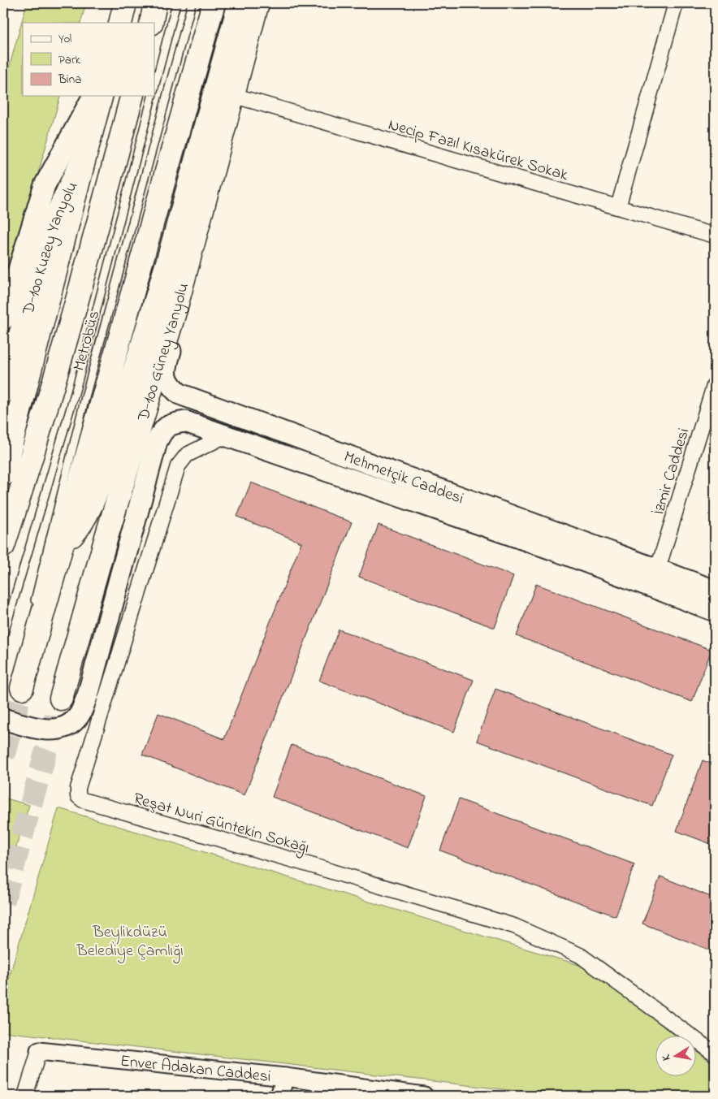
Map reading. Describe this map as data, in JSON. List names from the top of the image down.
{
  "streets": {
    "main road": ["D-100 Kuzey Yanyolu", "D-100 Güney Yanyolu", "Mehmetçik Caddesi"],
    "street": [
      "Necip Fazıl Kısakürek Sokak",
      "İzmir Caddesi",
      "Reşat Nuri Güntekin Sokağı",
      "Enver Adakan Caddesi"
    ],
    "lane": ["Metrobüs"]
  },
  "crossings": [
    ["Necip Fazıl Kısakürek Sokak", "D-100 Güney Yanyolu"],
    ["D-100 Güney Yanyolu", "Mehmetçik Caddesi"],
    ["İzmir Caddesi", "Mehmetçik Caddesi"],
    ["Mehmetçik Caddesi", "Reşat Nuri Güntekin Sokağı"]
  ],
  "parks": ["Beylikdüzü Belediye Çamlığı"],
  "legend": ["Yol", "Park", "Bina"],
  "north": "left"
}
